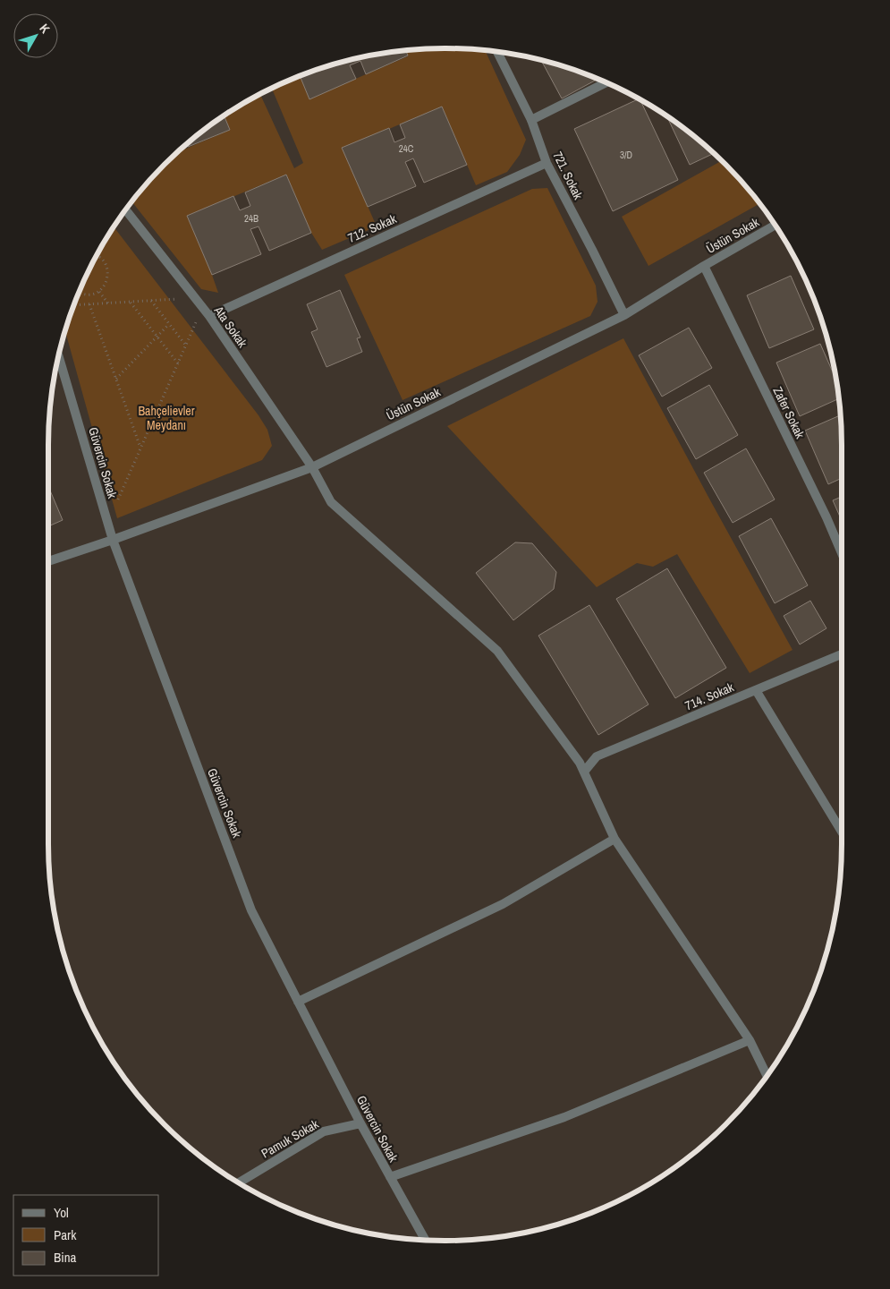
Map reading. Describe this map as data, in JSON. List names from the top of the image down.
{
  "streets": {
    "street": [
      "721. Sokak",
      "712. Sokak",
      "Üstün Sokak",
      "Ata Sokak",
      "Zafer Sokak",
      "Güvercin Sokak",
      "714. Sokak",
      "Pamuk Sokak"
    ]
  },
  "crossings": [
    ["721. Sokak", "712. Sokak"],
    ["721. Sokak", "Üstün Sokak"],
    ["712. Sokak", "Ata Sokak"],
    ["Üstün Sokak", "Ata Sokak"],
    ["Üstün Sokak", "Zafer Sokak"],
    ["Üstün Sokak", "Güvercin Sokak"],
    ["Ata Sokak", "714. Sokak"],
    ["Güvercin Sokak", "Pamuk Sokak"]
  ],
  "parks": ["Bahçelievler Meydanı"],
  "house_numbers": ["24C", "3/D", "24B"],
  "legend": ["Yol", "Park", "Bina"],
  "north": "top right"
}
